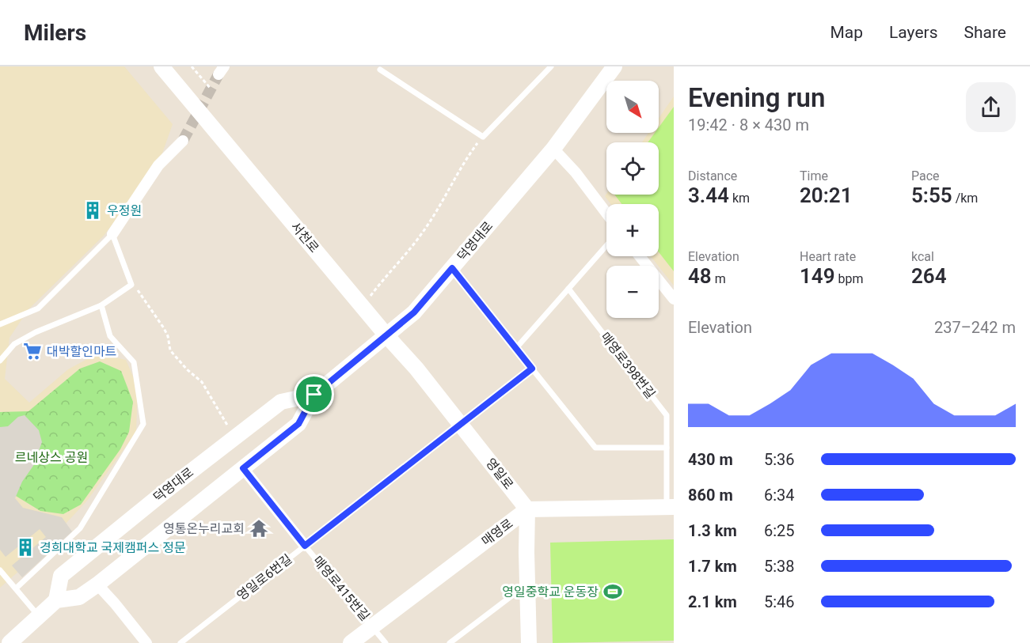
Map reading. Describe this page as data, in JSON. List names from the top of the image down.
{
  "streets": {
    "main road": [
      "서천로",
      "덕영대로",
      "영일로",
      "매영로"
    ],
    "street": ["매영로415번길"],
    "lane": ["매영로398번길", "영일로6번길"]
  },
  "crossings": [
    ["서천로", "덕영대로"],
    ["서천로", "영일로"],
    ["덕영대로", "영일로"],
    ["덕영대로", "매영로415번길"],
    ["영일로", "매영로"],
    ["영일로", "영일로6번길"],
    ["매영로", "매영로415번길"],
    ["영일로6번길", "매영로415번길"]
  ],
  "parks": ["르네상스 공원"],
  "places": {
    "building": ["우정원", "경희대학교 국제캠퍼스 정문"],
    "supermarket": ["대박할인마트"],
    "temple": ["영통온누리교회"],
    "sports": ["영일중학교 운동장"]
  },
  "north": "bottom right",
  "page": {
    "header": "Milers",
    "nav": ["Map", "Layers", "Share"],
    "heading": ["Evening run", "19:42 · 8 × 430 m"],
    "map_buttons": ["+", "−"],
    "stats": [
      ["Distance", "3.44 km"],
      ["Time", "20:21"],
      ["Pace", "5:55 /km"],
      ["Elevation", "48 m"],
      ["Heart rate", "149 bpm"],
      ["kcal", "264"]
    ],
    "chart": ["Elevation", "237–242 m"],
    "list": [
      {
        "name": "430 m",
        "note": "5:36"
      },
      {
        "name": "860 m",
        "note": "6:34"
      },
      {
        "name": "1.3 km",
        "note": "6:25"
      },
      {
        "name": "1.7 km",
        "note": "5:38"
      },
      {
        "name": "2.1 km",
        "note": "5:46"
      }
    ]
  }
}
